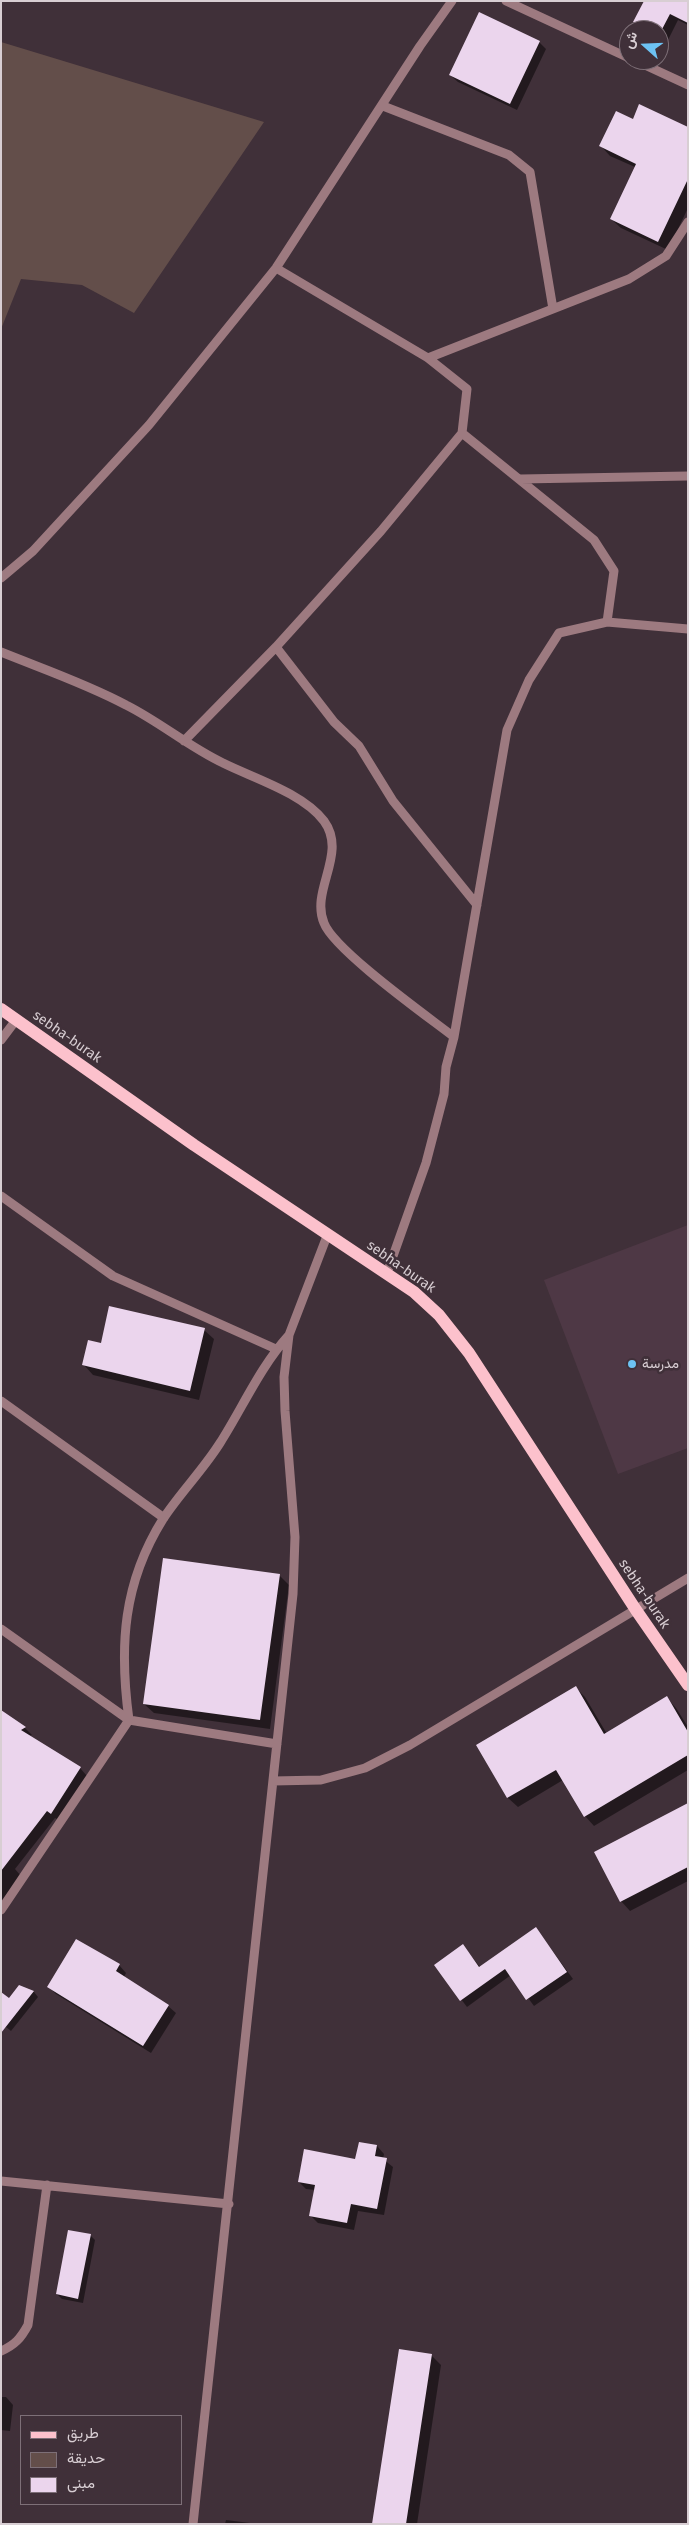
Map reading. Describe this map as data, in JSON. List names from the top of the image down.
{
  "streets": {
    "main road": ["sebha-burak"]
  },
  "places": ["مدرسة"],
  "legend": ["طريق", "حديقة", "مبنى"],
  "north": "left"
}
